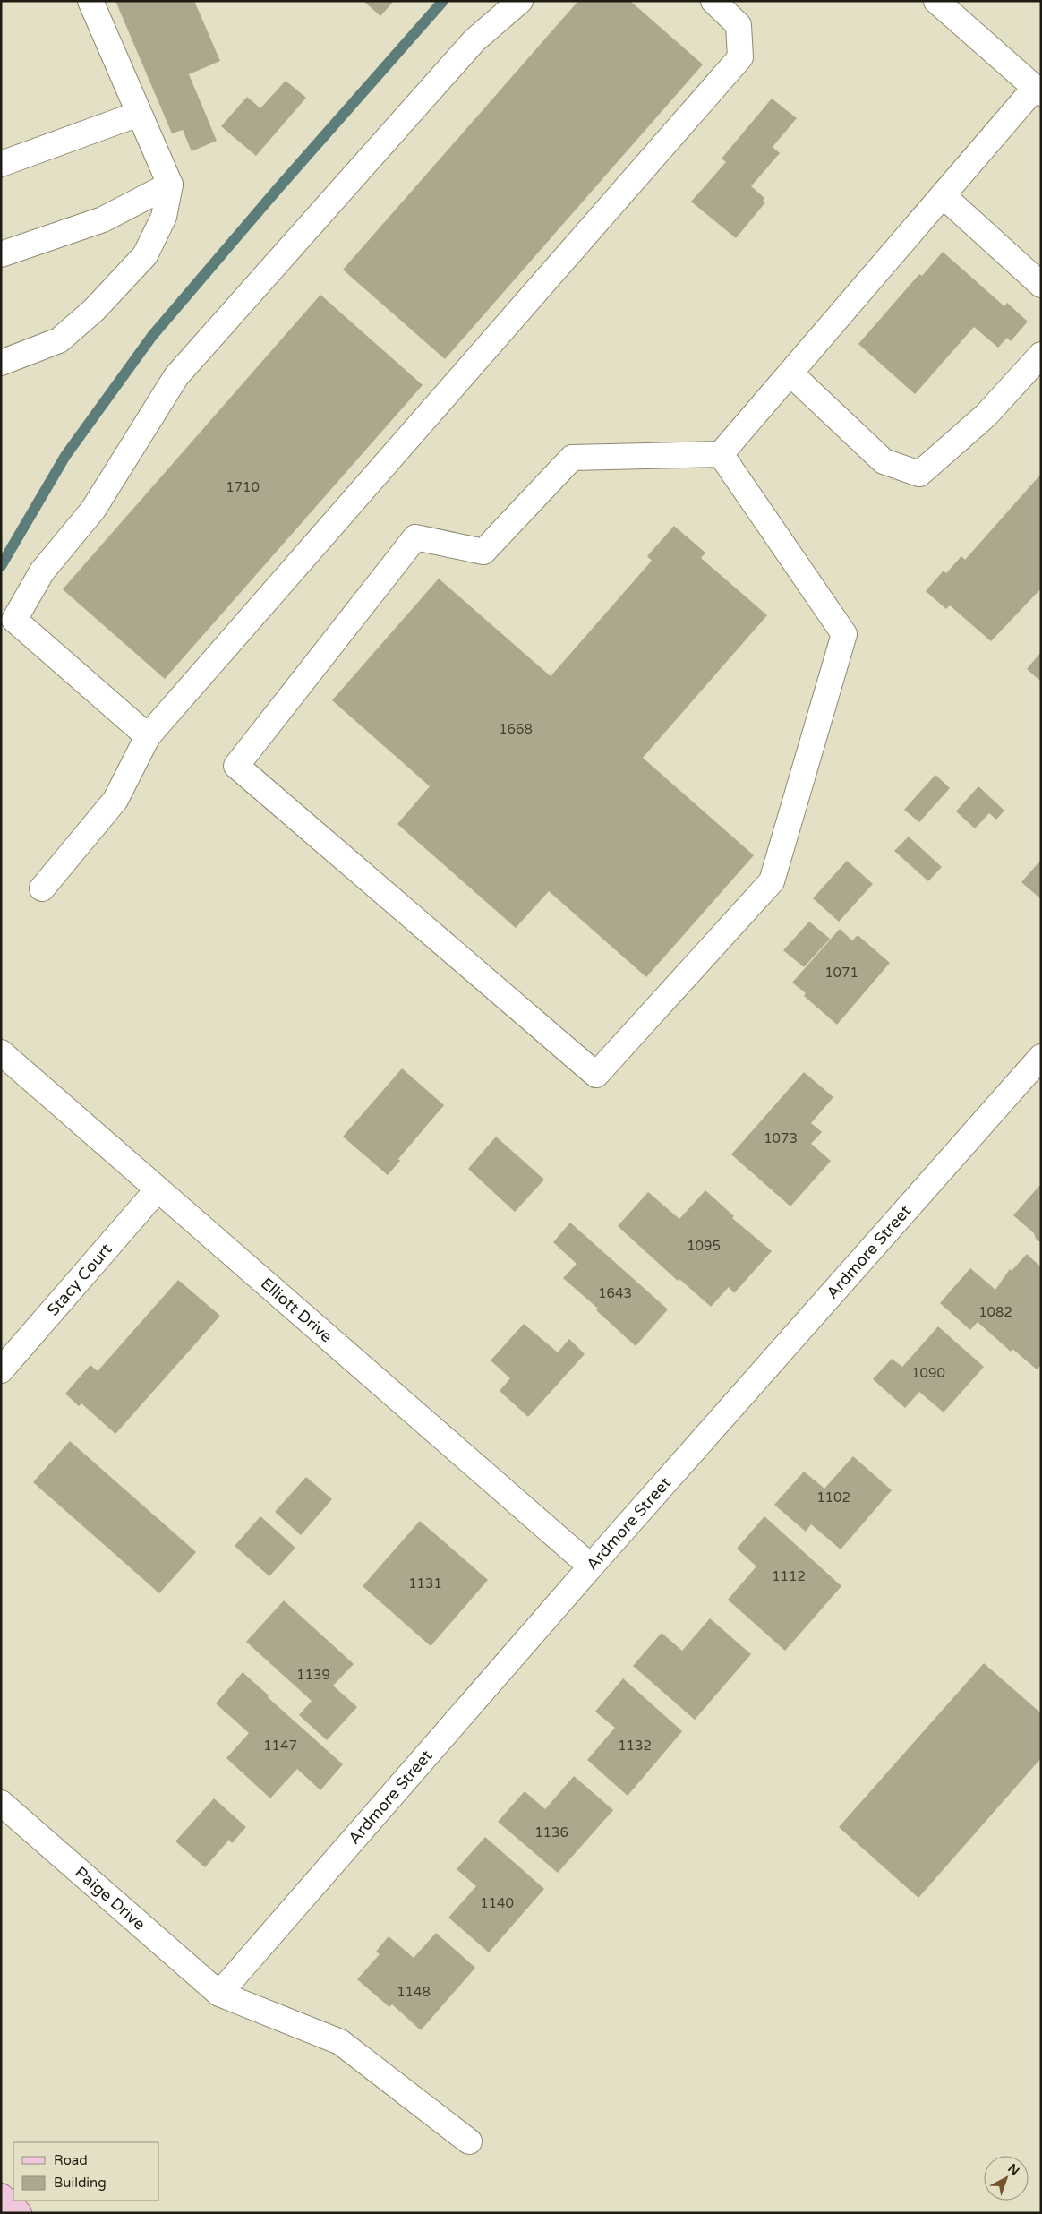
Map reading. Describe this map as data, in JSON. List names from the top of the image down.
{
  "streets": {
    "street": [
      "Ardmore Street",
      "Stacy Court",
      "Elliott Drive",
      "Paige Drive"
    ]
  },
  "crossings": [
    ["Ardmore Street", "Elliott Drive"],
    ["Ardmore Street", "Paige Drive"],
    ["Stacy Court", "Elliott Drive"]
  ],
  "house_numbers": [
    "1710",
    "1668",
    "1071",
    "1073",
    "1095",
    "1643",
    "1082",
    "1090",
    "1102",
    "1112",
    "1131",
    "1139",
    "1147",
    "1132",
    "1136",
    "1140",
    "1148"
  ],
  "legend": ["Road", "Building"],
  "north": "top right"
}
